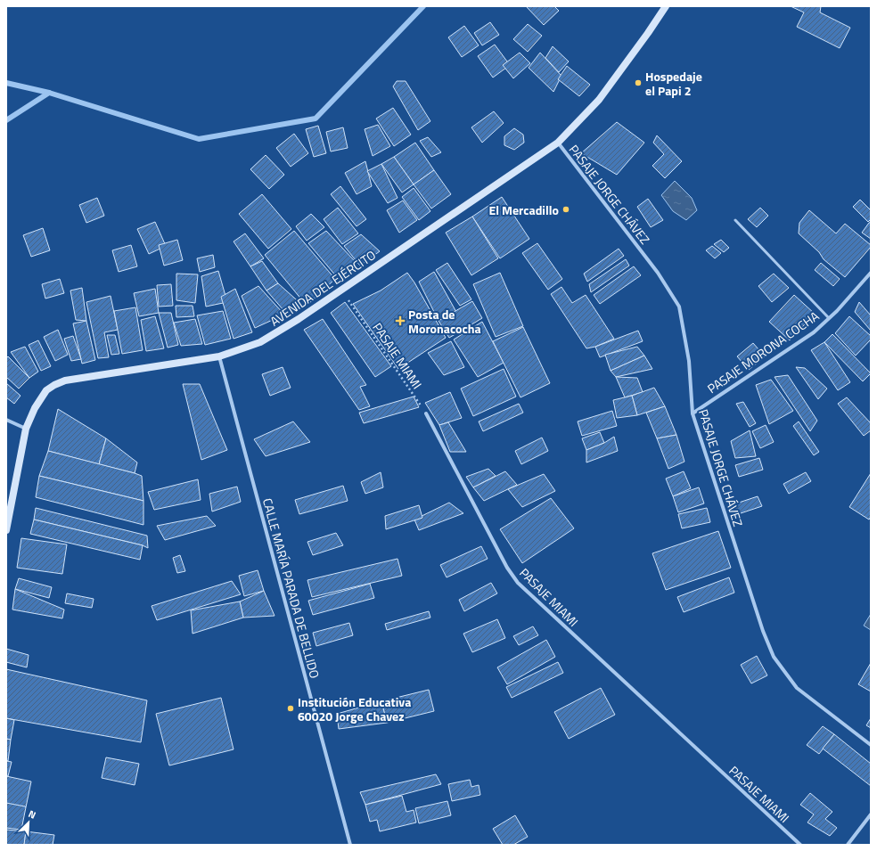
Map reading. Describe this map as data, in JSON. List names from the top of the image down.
{
  "streets": {
    "main road": ["AVENIDA DEL EJÉRCITO"],
    "street": [
      "PASAJE JORGE CHÁVEZ",
      "PASAJE MORONA COCHA",
      "PASAJE MIAMI",
      "CALLE MARÍA PARADA DE BELLIDO"
    ]
  },
  "crossings": [
    ["PASAJE JORGE CHÁVEZ", "AVENIDA DEL EJÉRCITO"],
    ["PASAJE JORGE CHÁVEZ", "PASAJE MORONA COCHA"],
    ["AVENIDA DEL EJÉRCITO", "PASAJE MIAMI"],
    ["AVENIDA DEL EJÉRCITO", "CALLE MARÍA PARADA DE BELLIDO"]
  ],
  "places": {
    "other": ["Hospedaje el Papi 2", "El Mercadillo", "Institución Educativa 60020 Jorge Chavez"],
    "health": ["Posta de Moronacocha"]
  },
  "north": "top right"
}
